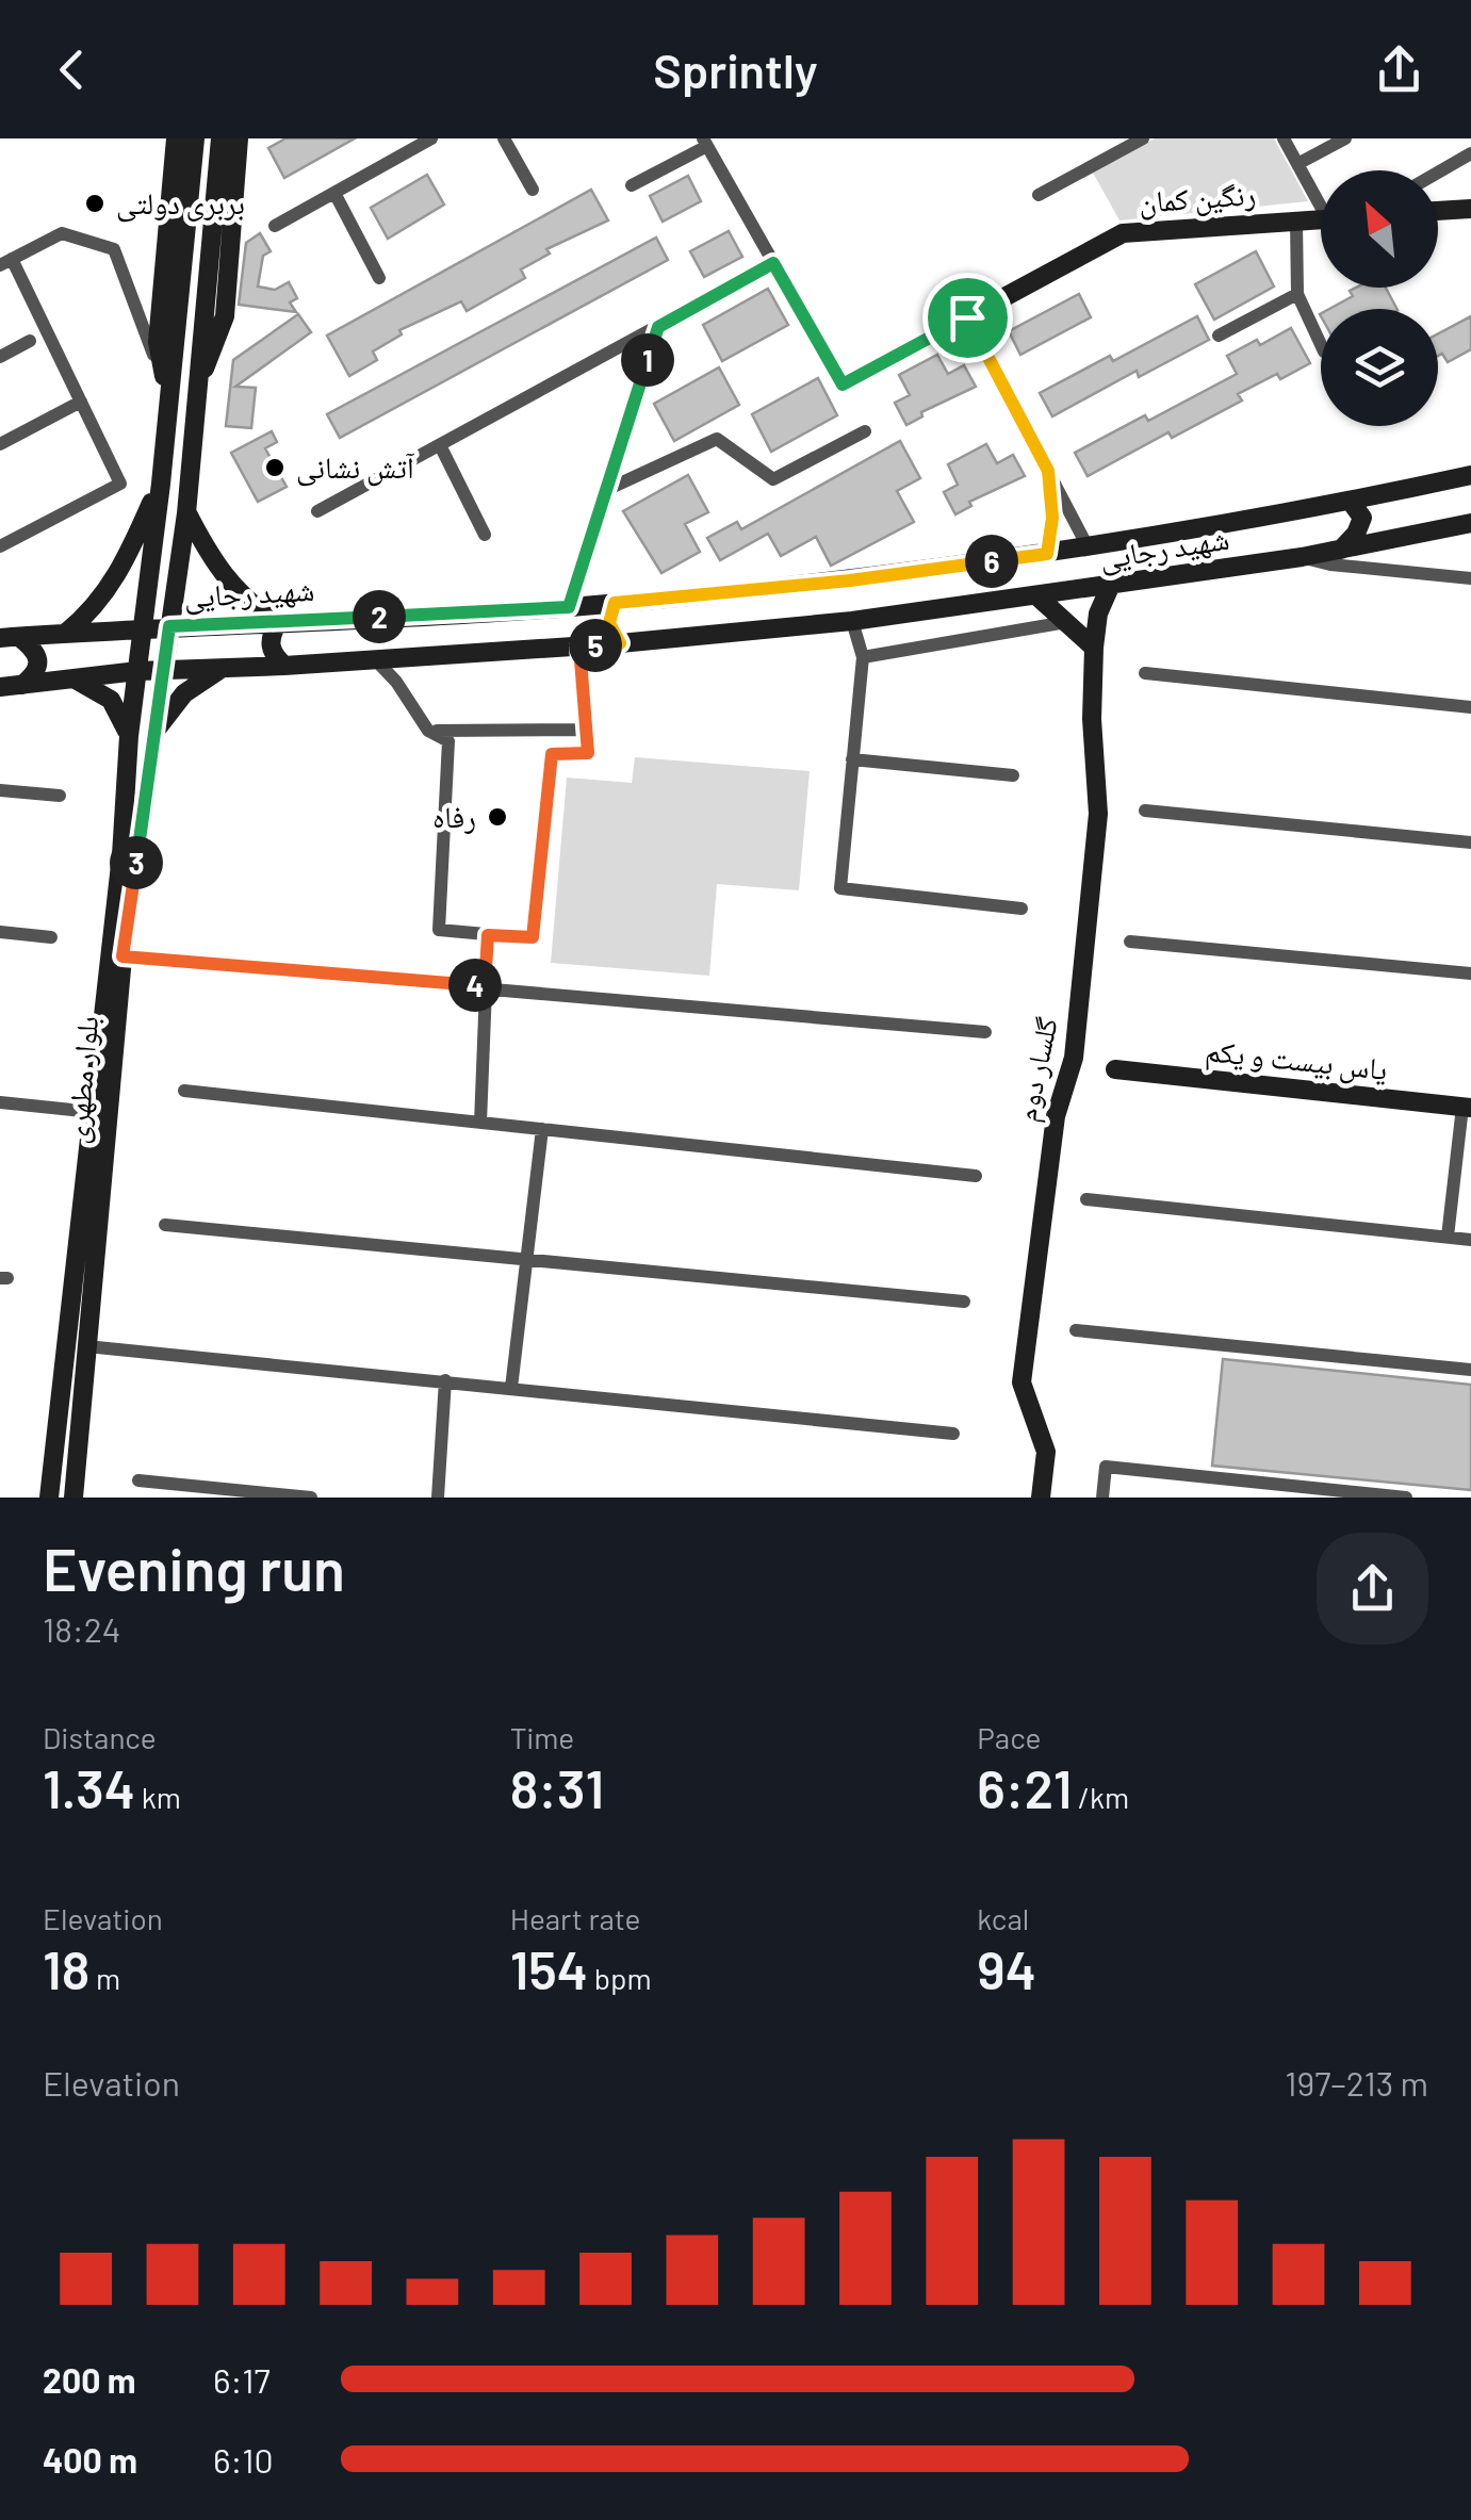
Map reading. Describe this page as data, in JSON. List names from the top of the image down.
{
  "streets": {
    "street": [
      "رنگین کمان",
      "شهید رجایی",
      "یاس بیست و یکم",
      "گلسار دوم",
      "بلوار مطهری"
    ]
  },
  "crossings": [
    ["شهید رجایی", "گلسار دوم"],
    ["شهید رجایی", "بلوار مطهری"]
  ],
  "places": ["بربری دولتی", "آتش نشانی", "رفاه"],
  "north": "top left",
  "page": {
    "header": "Sprintly",
    "pins": [
      "1",
      "6",
      "2",
      "5",
      "3",
      "4"
    ],
    "heading": ["Evening run", "18:24"],
    "stats": [
      ["Distance", "1.34 km"],
      ["Time", "8:31"],
      ["Pace", "6:21 /km"],
      ["Elevation", "18 m"],
      ["Heart rate", "154 bpm"],
      ["kcal", "94"]
    ],
    "chart": ["Elevation", "197–213 m"],
    "list": [
      {
        "name": "200 m",
        "note": "6:17"
      },
      {
        "name": "400 m",
        "note": "6:10"
      }
    ]
  }
}
